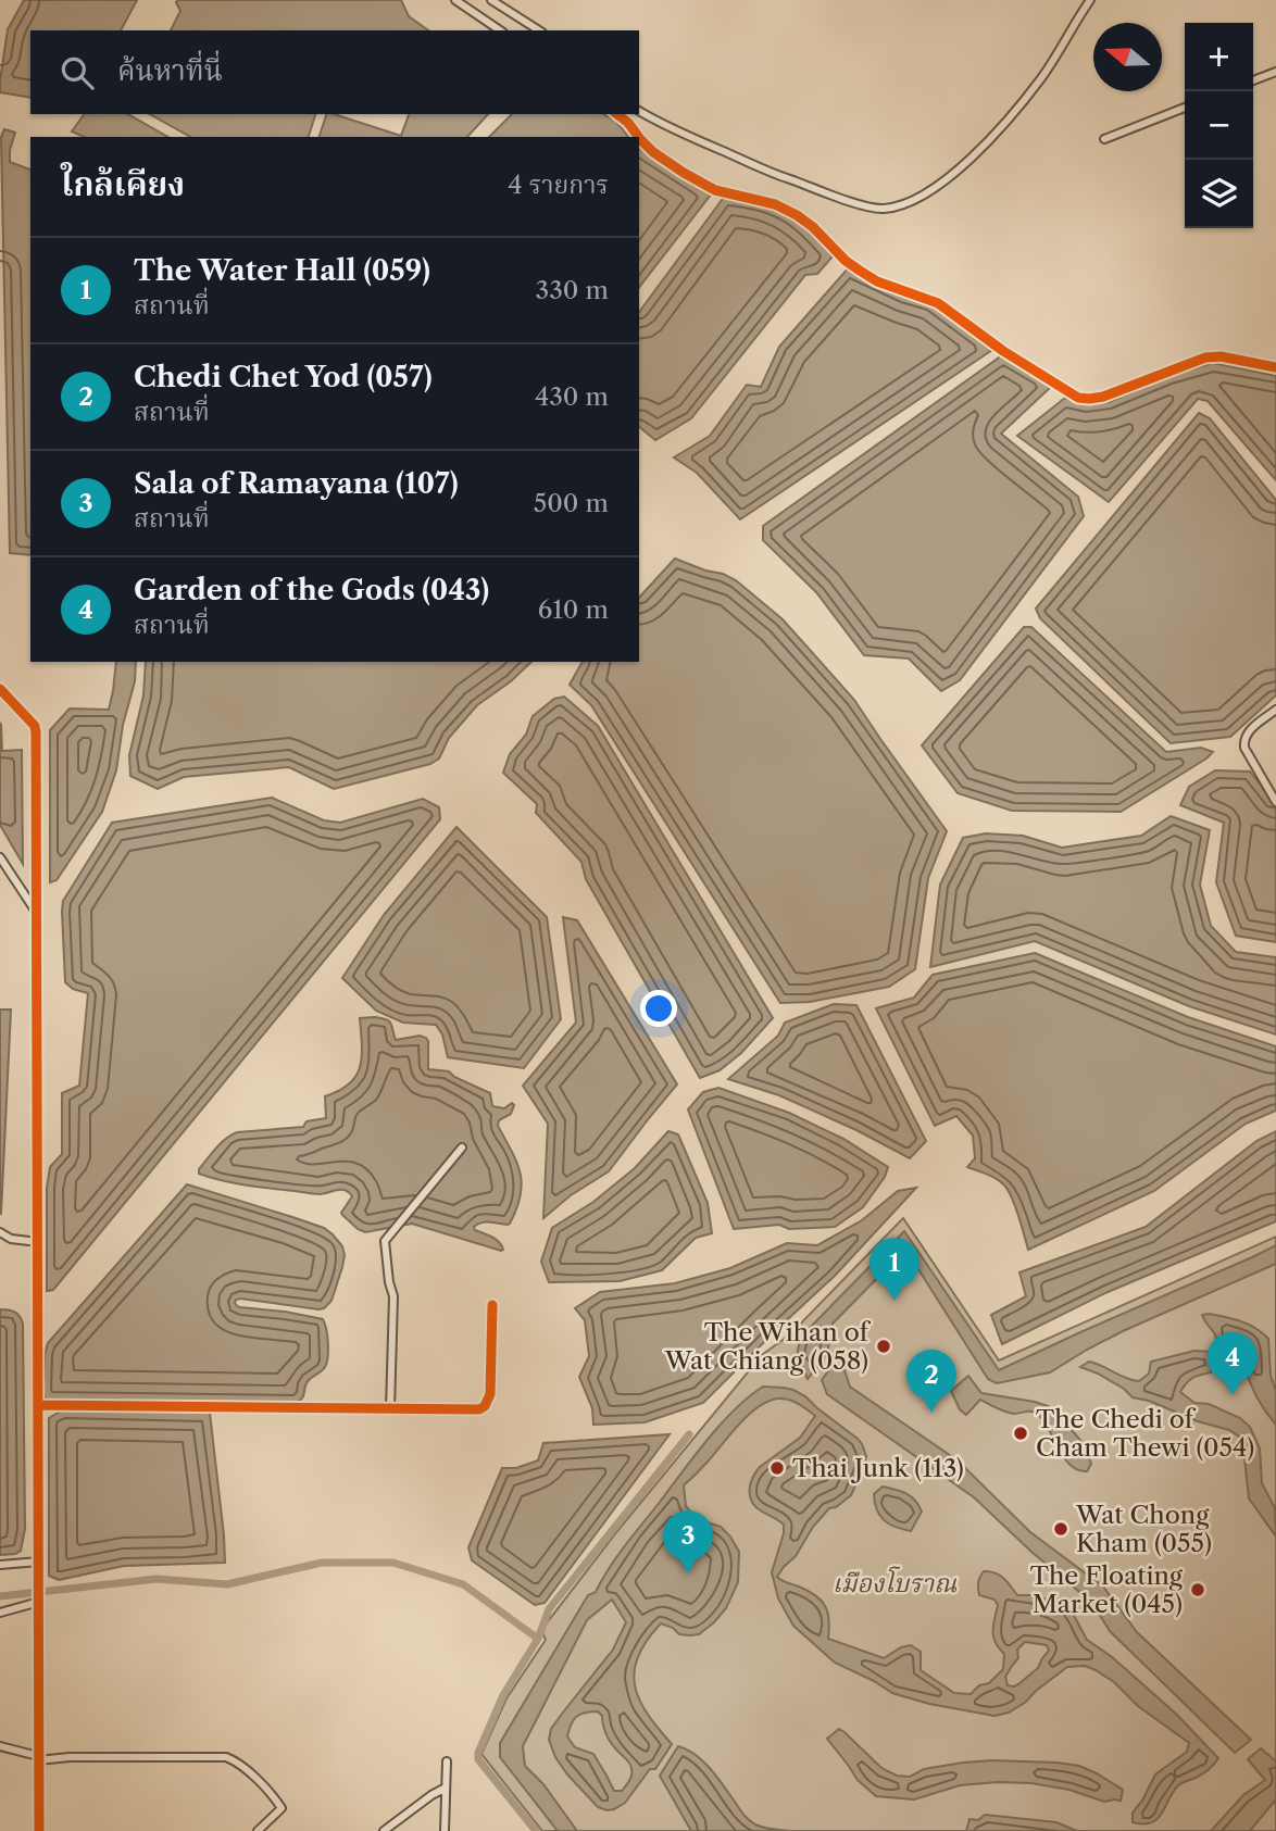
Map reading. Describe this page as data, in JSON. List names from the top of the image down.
{
  "parks": ["เมืองโบราณ"],
  "places": [
    "The Wihan of Wat Chiang (058)",
    "The Chedi of Cham Thewi (054)",
    "Thai Junk (113)",
    "Wat Chong Kham (055)",
    "The Floating Market (045)"
  ],
  "north": "left",
  "page": {
    "map_buttons": ["+", "−"],
    "search": "ค้นหาที่นี่",
    "heading": ["ใกล้เคียง", "4 รายการ"],
    "list": [
      {
        "mark": "1",
        "name": "The Water Hall (059)",
        "note": "สถานที่",
        "value": "330 m"
      },
      {
        "mark": "2",
        "name": "Chedi Chet Yod (057)",
        "note": "สถานที่",
        "value": "430 m"
      },
      {
        "mark": "3",
        "name": "Sala of Ramayana (107)",
        "note": "สถานที่",
        "value": "500 m"
      },
      {
        "mark": "4",
        "name": "Garden of the Gods (043)",
        "note": "สถานที่",
        "value": "610 m"
      }
    ],
    "pins": [
      "1",
      "4",
      "2",
      "3"
    ]
  }
}
